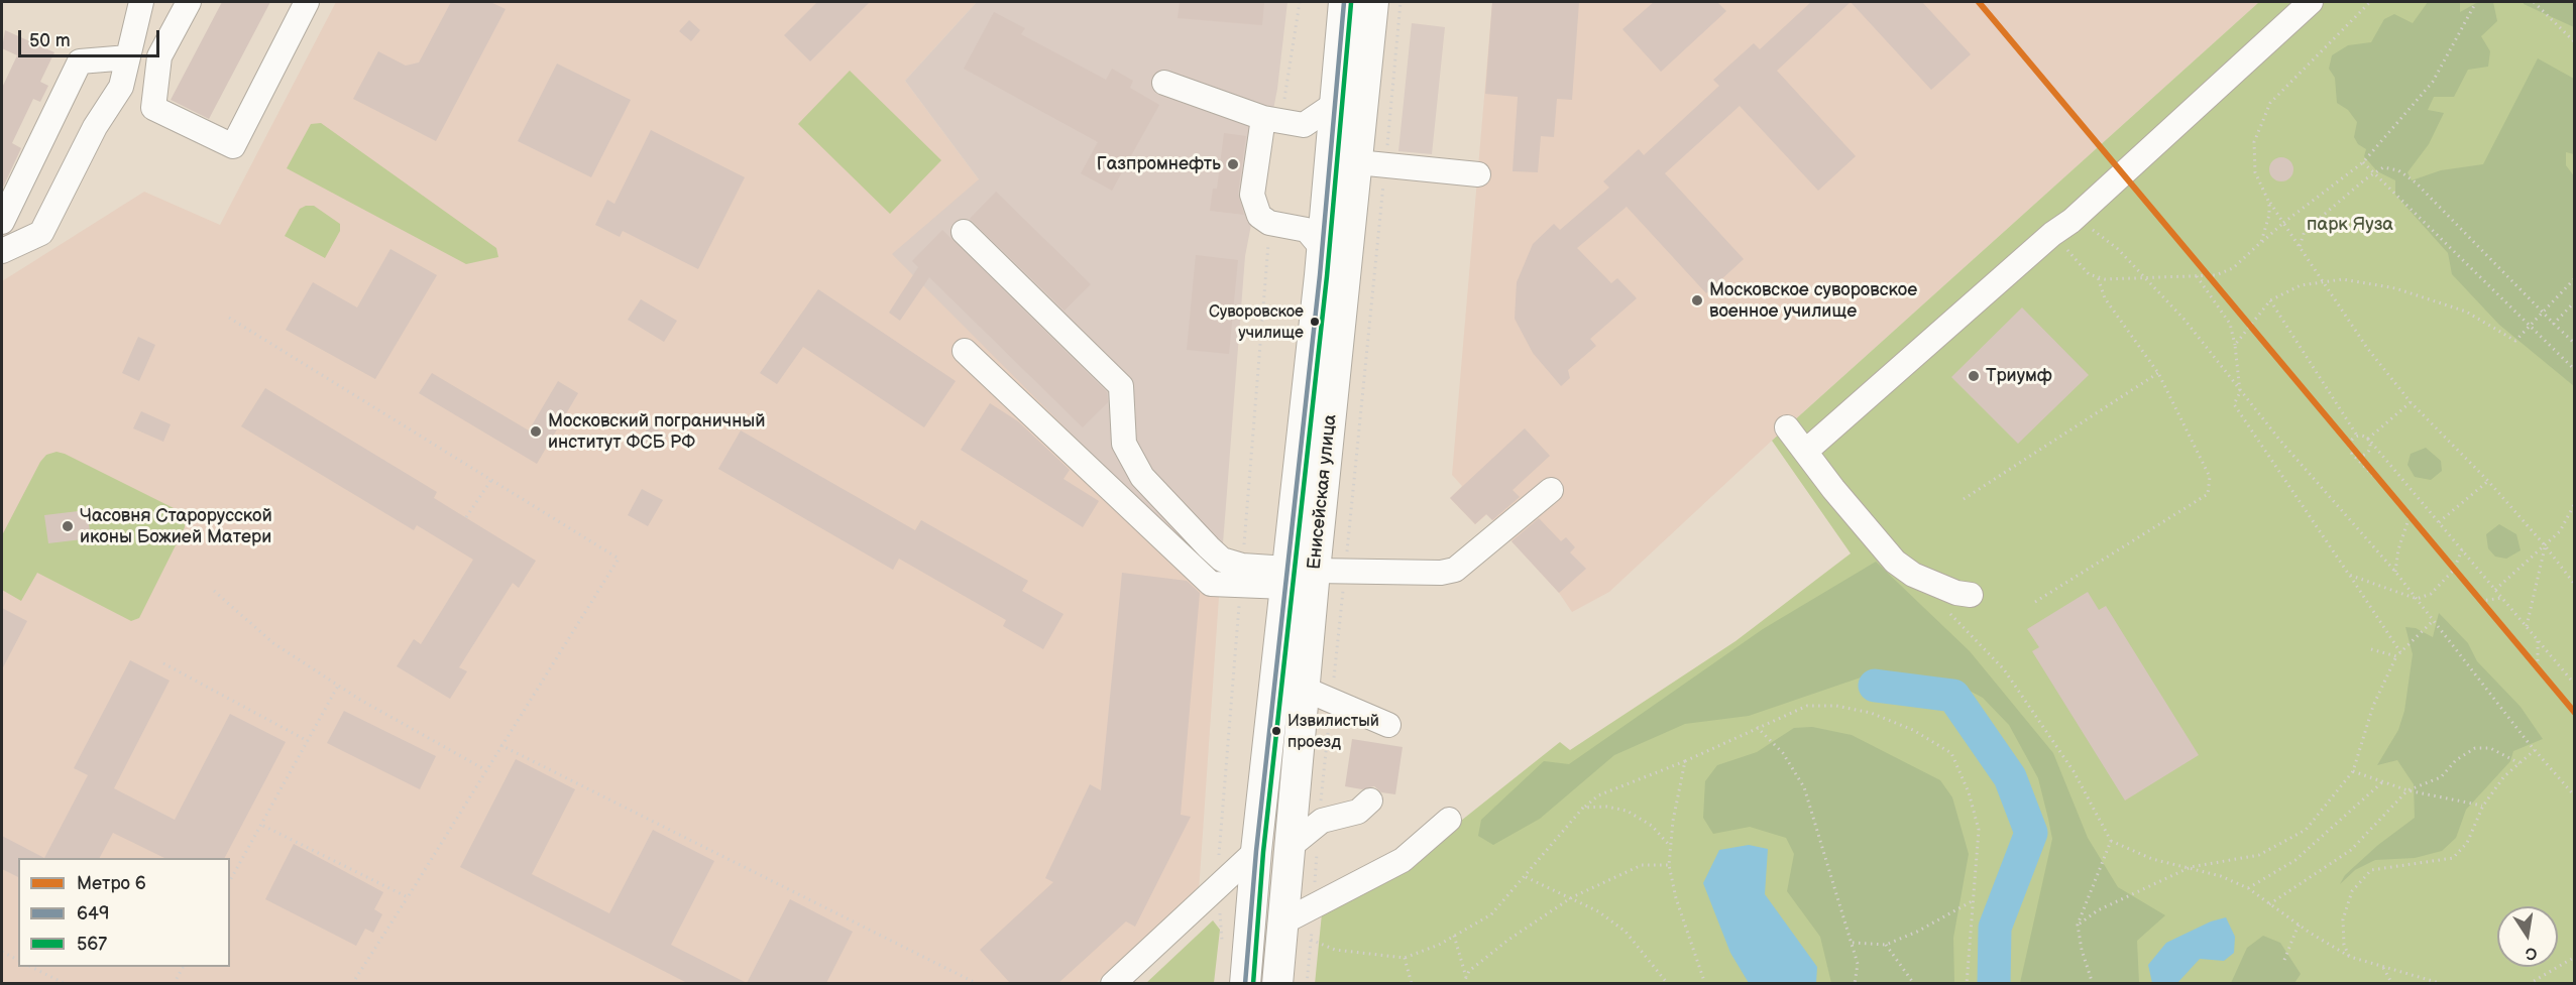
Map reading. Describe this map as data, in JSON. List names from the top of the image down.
{
  "streets": {
    "main road": ["Енисейская улица"]
  },
  "parks": ["парк Яуза"],
  "places": [
    "Газпромнефть",
    "Московское суворовское военное училище",
    "Суворовское училище",
    "Триумф",
    "Московский пограничный институт ФСБ РФ",
    "Часовня Старорусской иконы Божией Матери",
    "Извилистый проезд"
  ],
  "lines": ["metro line 6", "transit line 649", "transit line 567"],
  "legend": ["Метро 6", "649", "567"],
  "scale_bar": "50 m",
  "north": "bottom"
}
